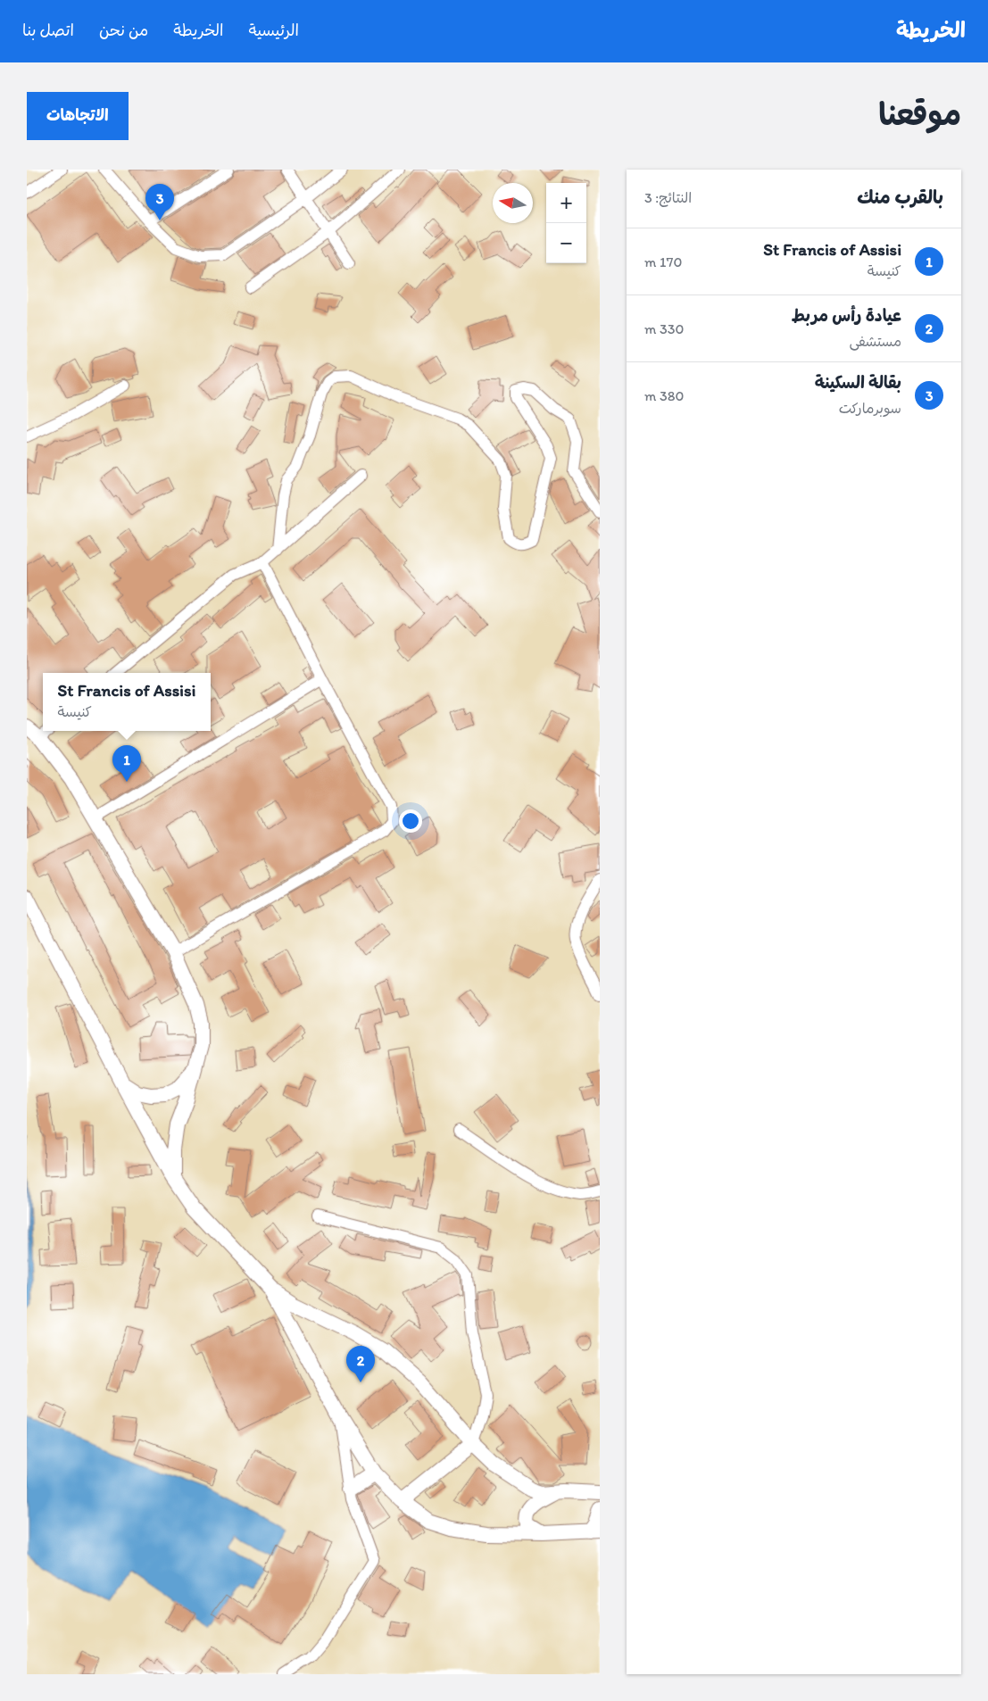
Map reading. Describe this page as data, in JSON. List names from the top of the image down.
{
  "north": "left",
  "page": {
    "header": "الخريطة",
    "nav": [
      "الرئيسية",
      "الخريطة",
      "من نحن",
      "اتصل بنا"
    ],
    "title": "موقعنا",
    "buttons": "الاتجاهات",
    "heading": ["بالقرب منك", "النتائج: 3"],
    "map_buttons": ["+", "−"],
    "pins": ["3", "1", "2"],
    "list": [
      {
        "mark": "1",
        "name": "St Francis of Assisi",
        "note": "كنيسة",
        "value": "170 m"
      },
      {
        "mark": "2",
        "name": "عيادة رأس مربط",
        "note": "مستشفى",
        "value": "330 m"
      },
      {
        "mark": "3",
        "name": "بقالة السكينة",
        "note": "سوبرماركت",
        "value": "380 m"
      }
    ],
    "popup": ["St Francis of Assisi", "كنيسة"]
  }
}
